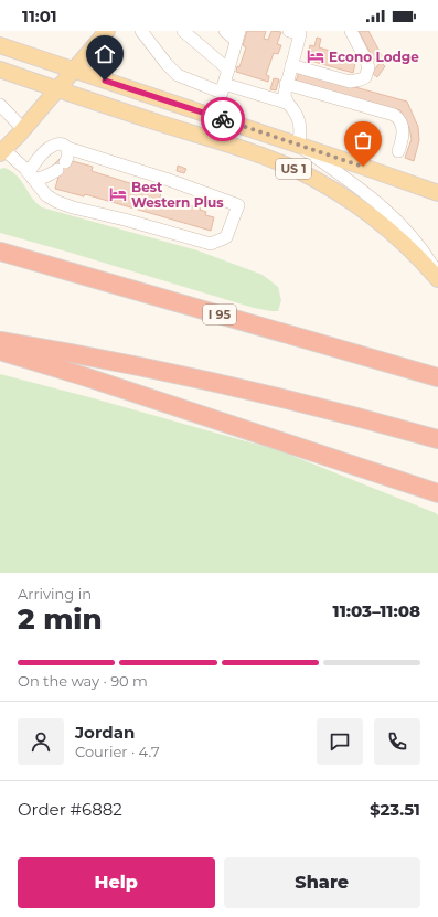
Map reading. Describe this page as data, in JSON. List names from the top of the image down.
{
  "streets": {
    "highway": ["I 95"],
    "main road": ["US 1"]
  },
  "places": {
    "hotel": ["Econo Lodge", "Best Western Plus"]
  },
  "page": {
    "status": "11:01",
    "heading": ["2 min", "Arriving in", "11:03–11:08"],
    "panel": [
      "Jordan",
      "Courier · 4.7",
      "Order #6882",
      "$23.51"
    ],
    "bar": "On the way · 90 m",
    "buttons": ["Help", "Share"]
  }
}
